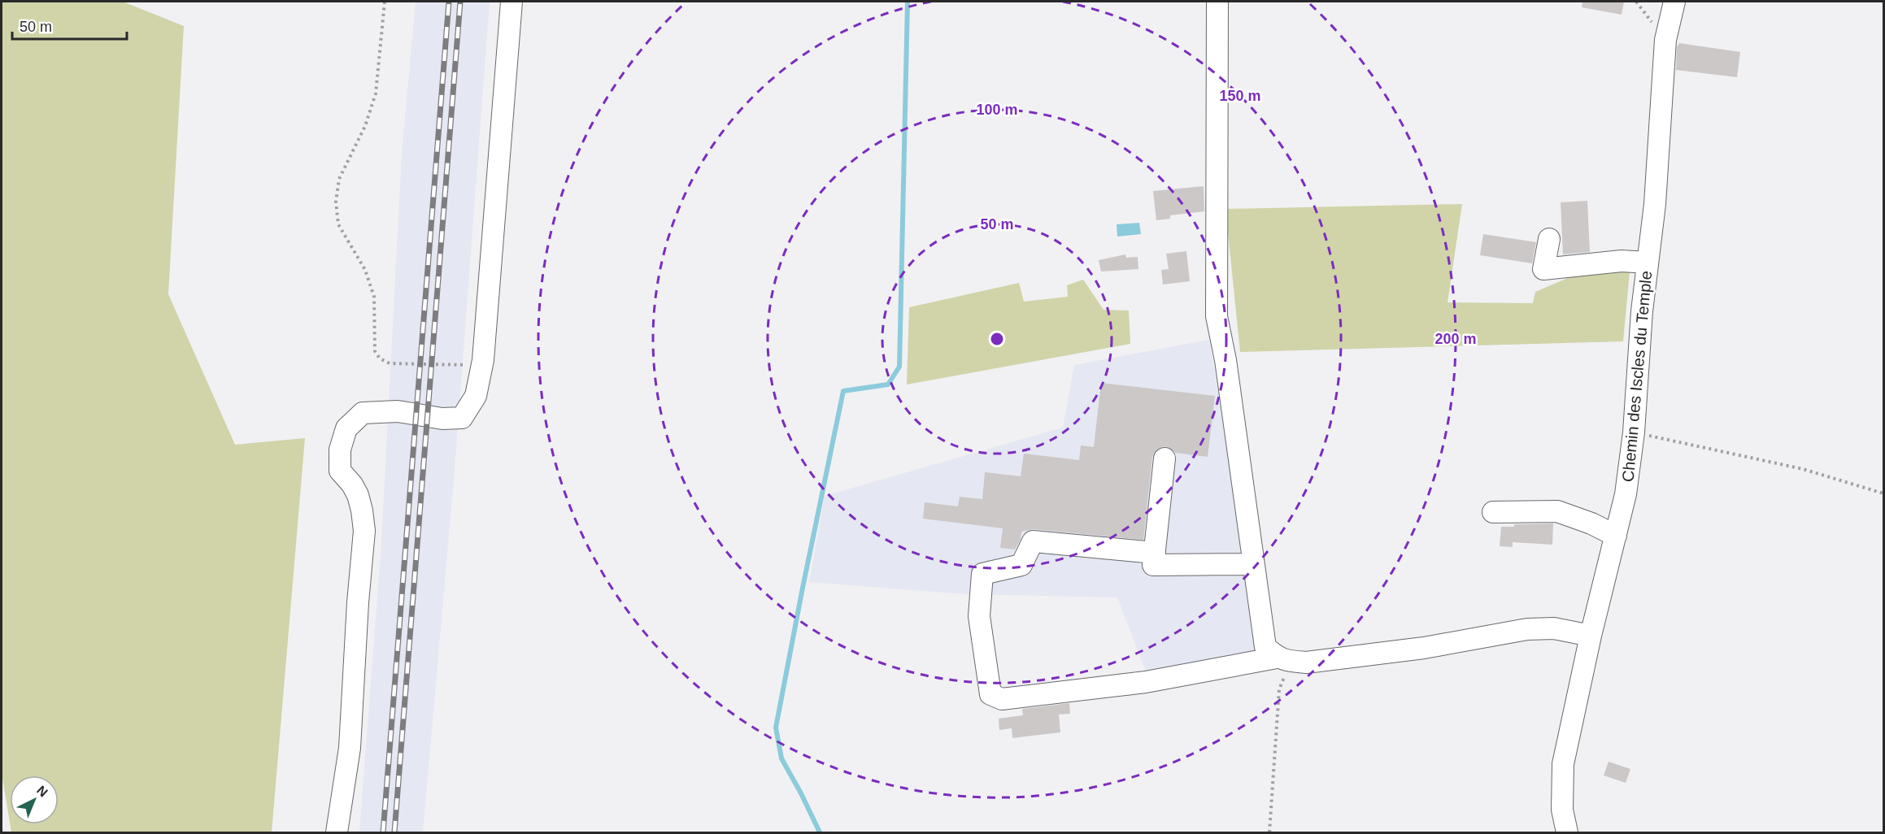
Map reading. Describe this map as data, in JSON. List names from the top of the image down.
{
  "streets": {
    "street": ["Chemin des Iscles du Temple"]
  },
  "scale_bar": "50 m",
  "north": "top right",
  "rings": [
    "150 m",
    "100 m",
    "50 m",
    "200 m"
  ]
}
